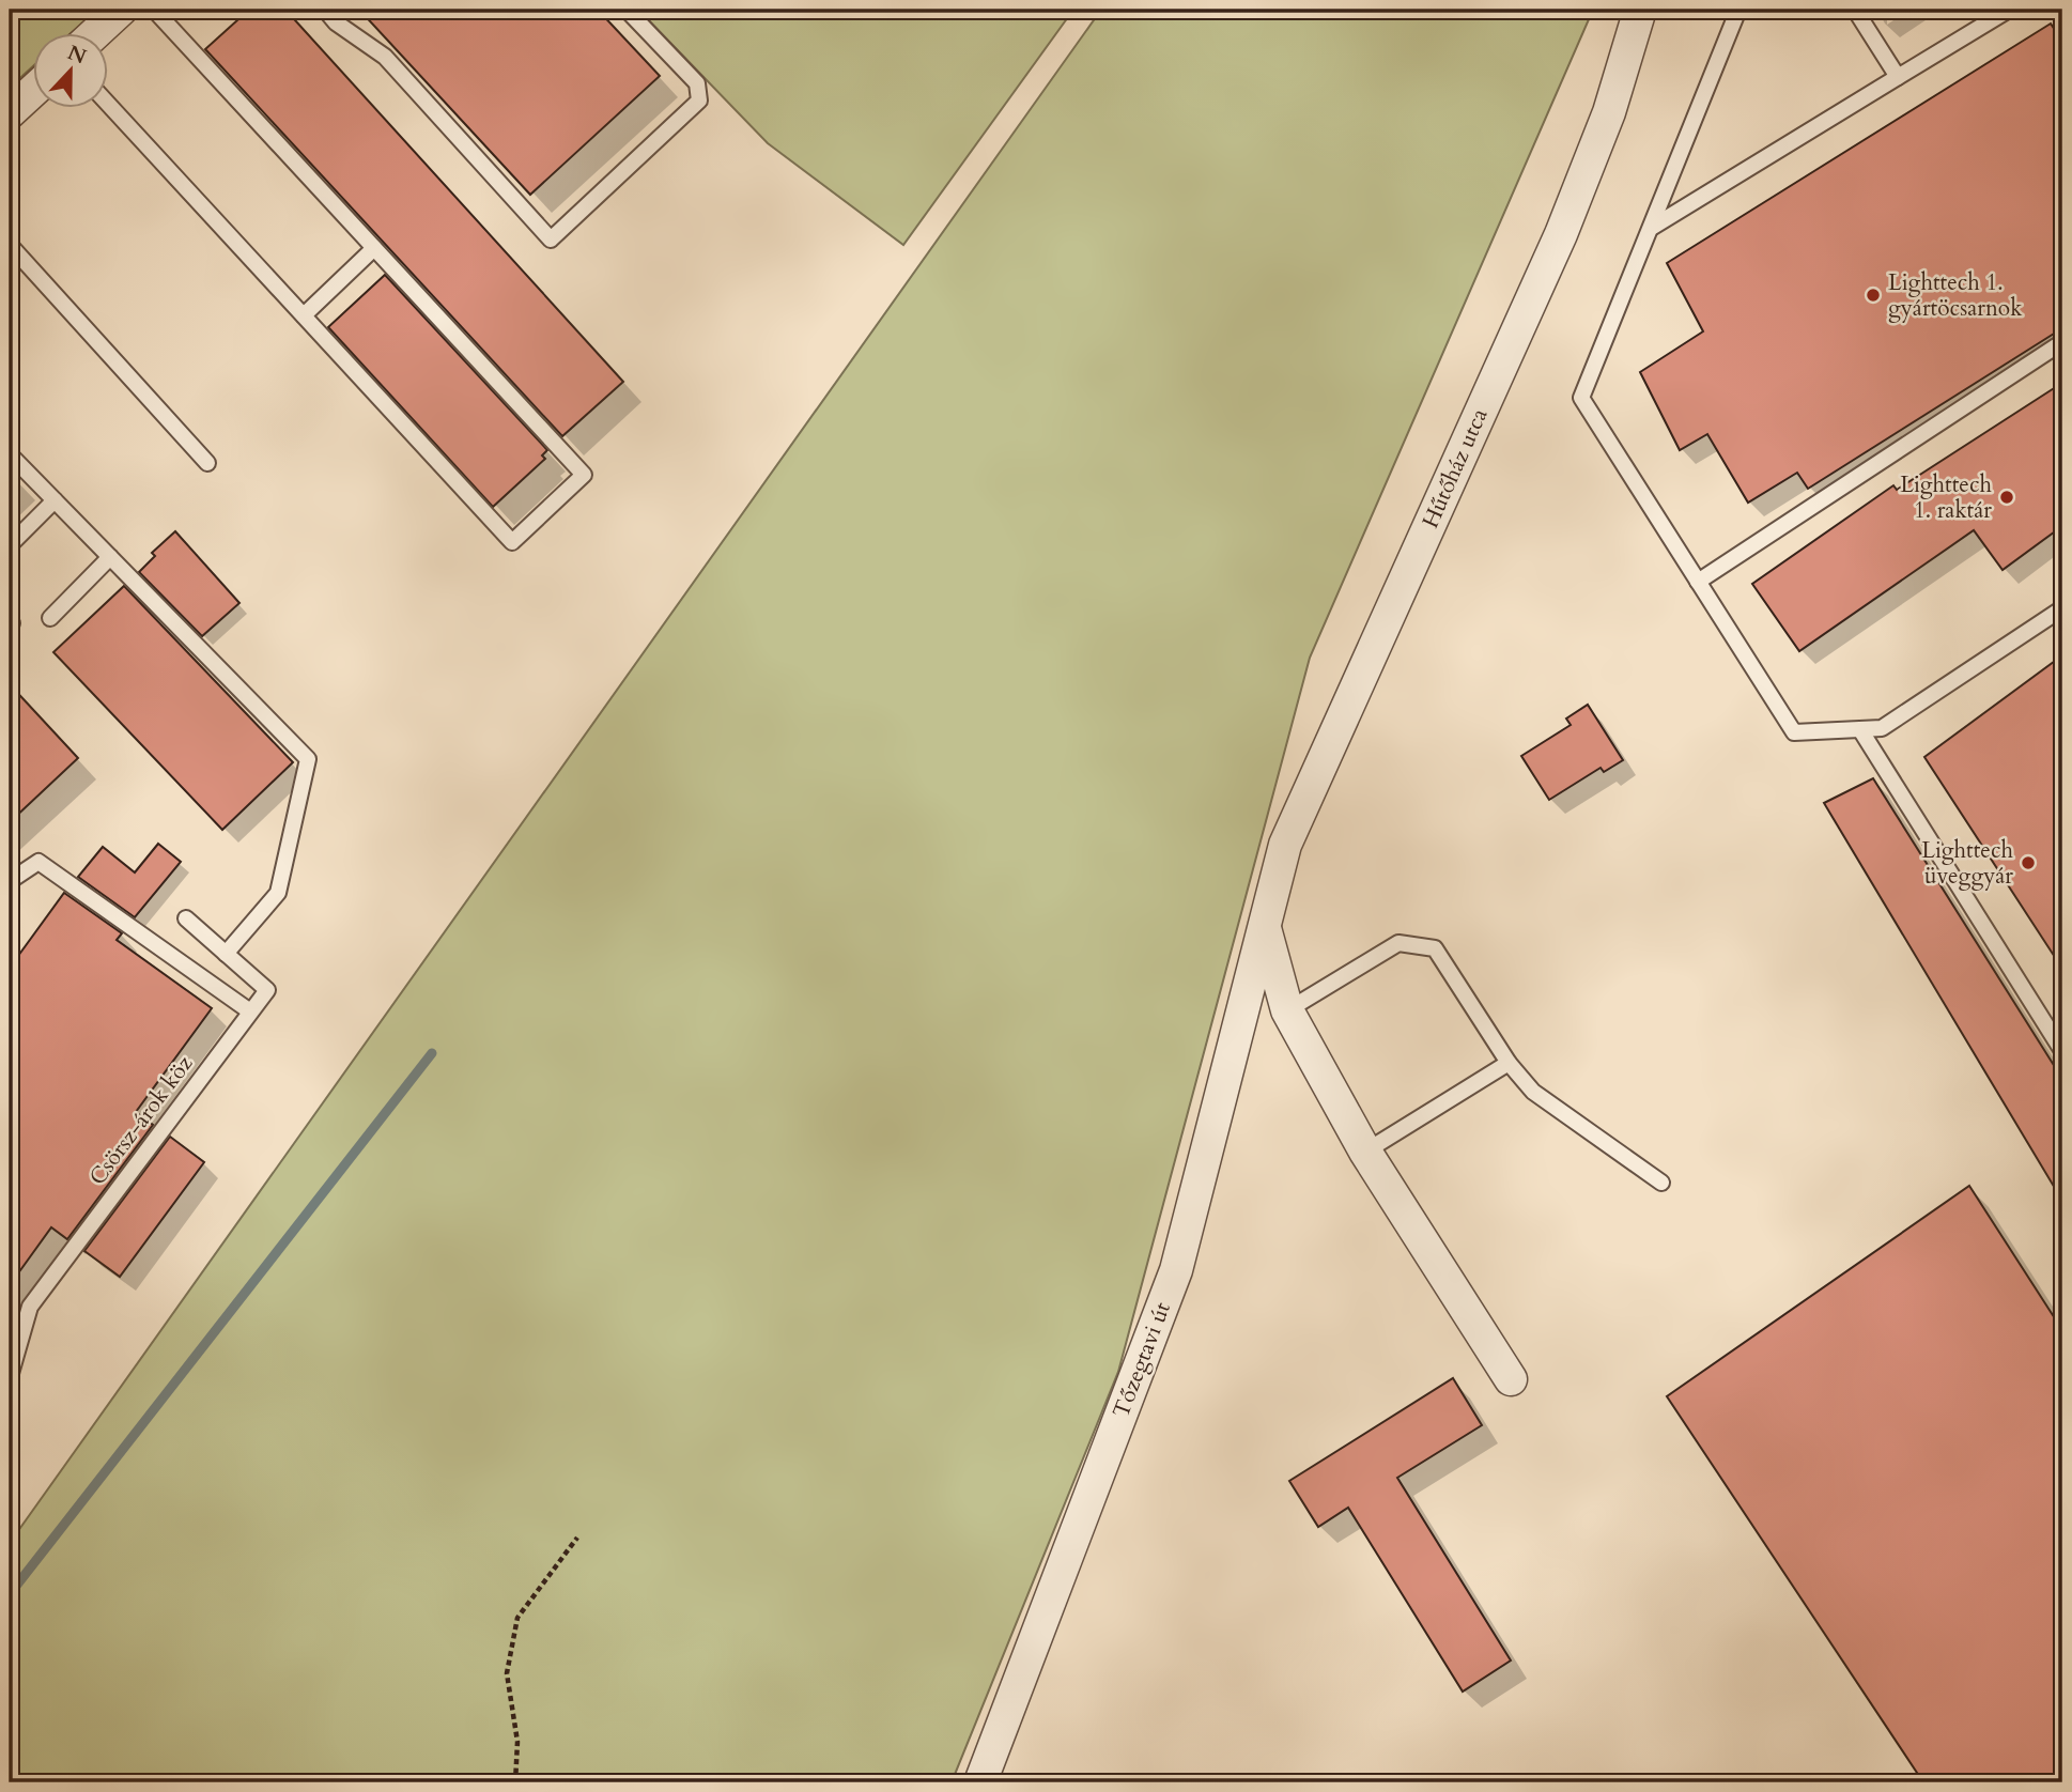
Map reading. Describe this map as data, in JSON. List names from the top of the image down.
{
  "streets": {
    "street": ["Hűtőház utca", "Tőzegtavi út"],
    "lane": ["Csörsz-árok köz"]
  },
  "crossings": [
    ["Hűtőház utca", "Tőzegtavi út"]
  ],
  "places": ["Lighttech 1. gyártöcsarnok", "Lighttech 1. raktár", "Lighttech üveggyár"],
  "north": "top"
}
